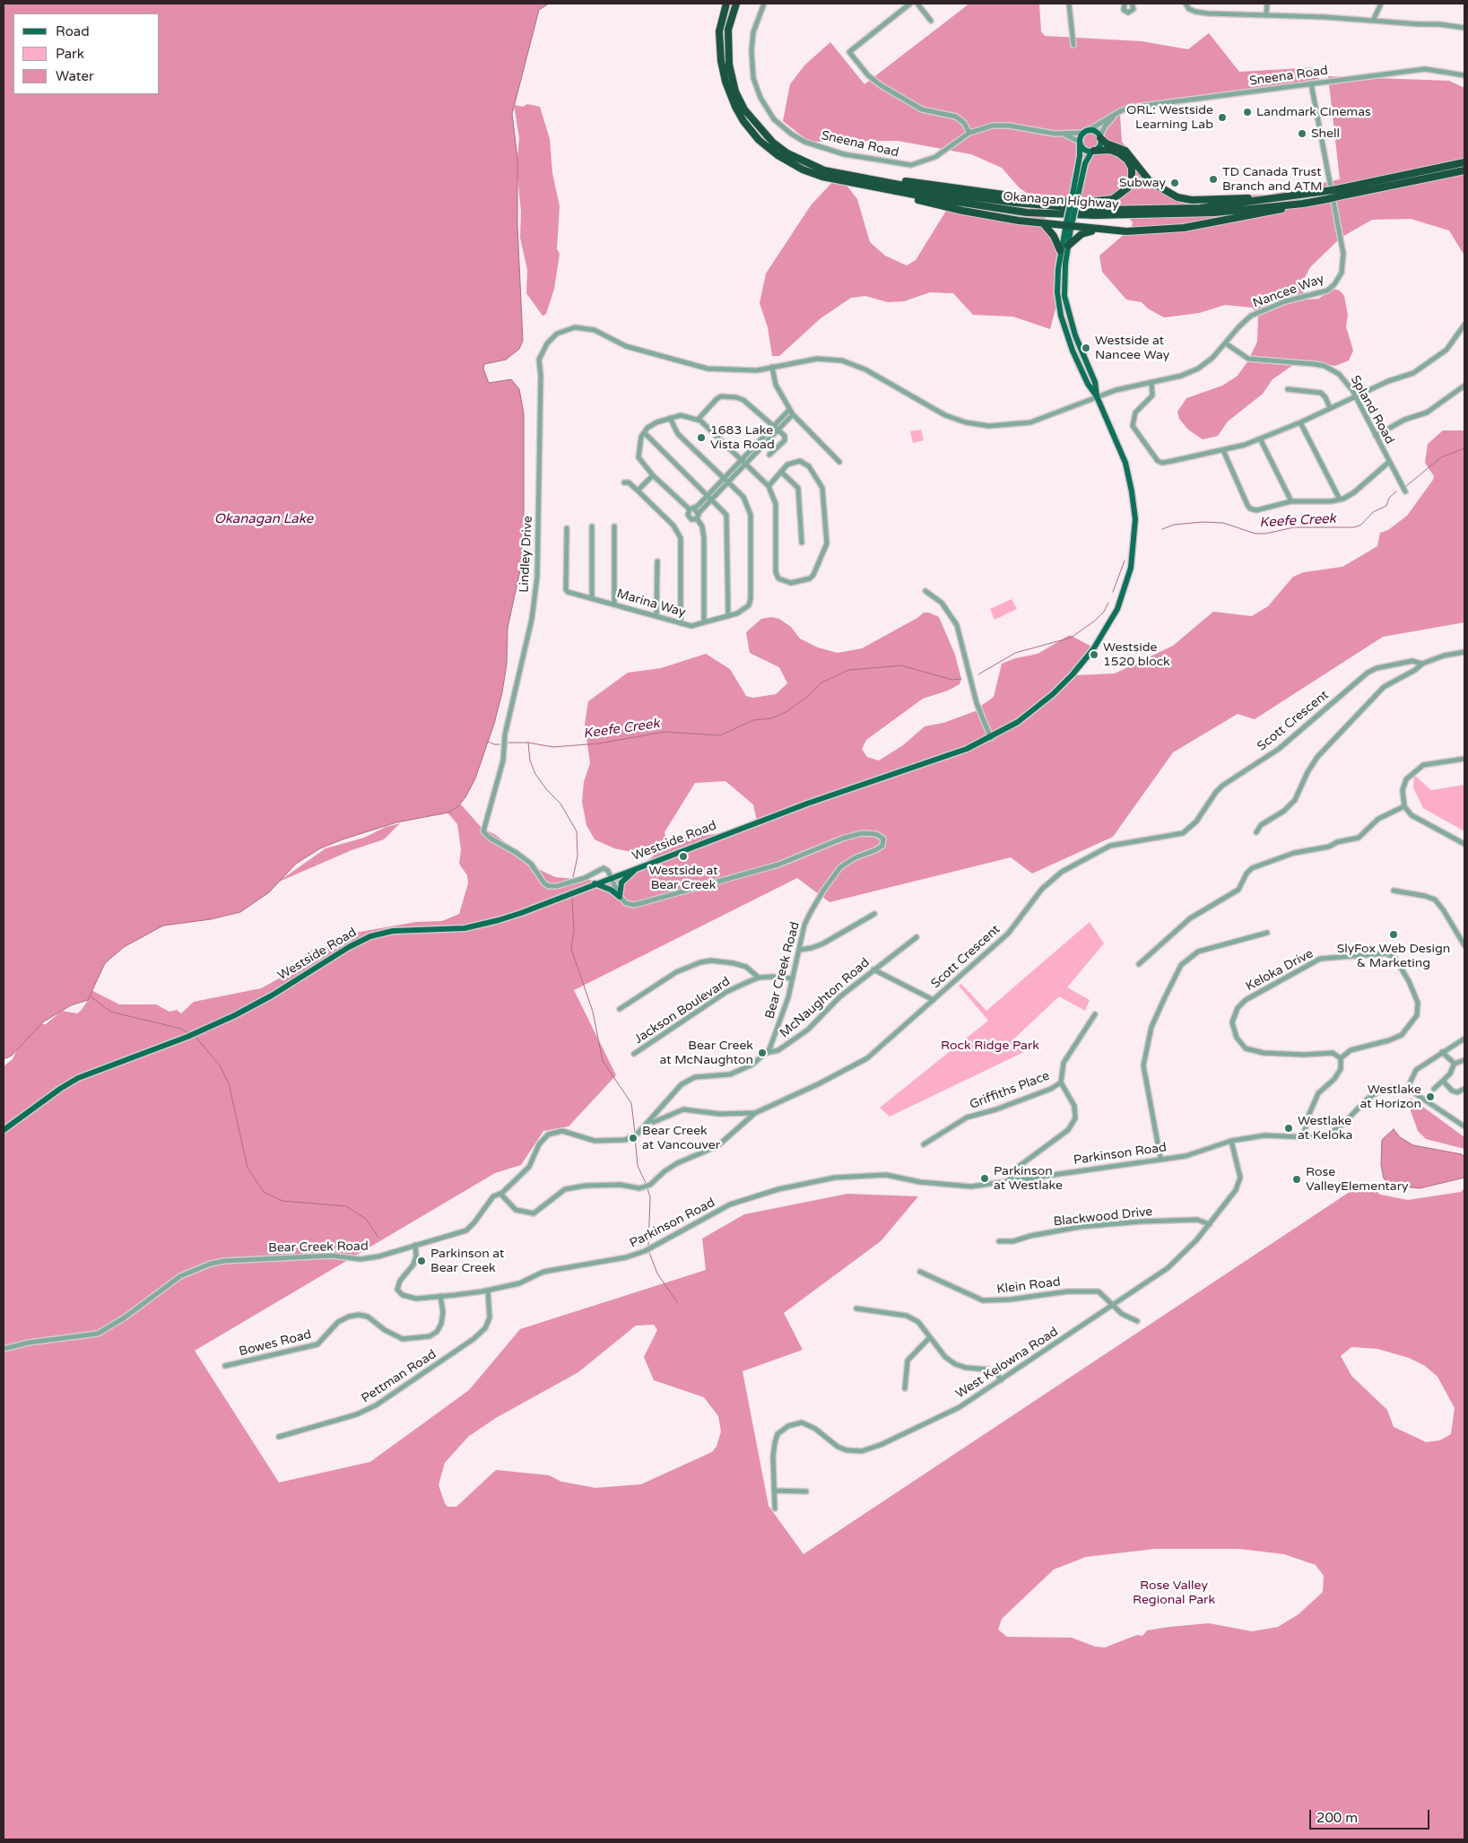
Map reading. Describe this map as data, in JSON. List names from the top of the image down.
{
  "streets": {
    "highway": ["Okanagan Highway"],
    "main road": ["Westside Road"],
    "street": [
      "Sneena Road",
      "Nancee Way",
      "Spland Road",
      "Lindley Drive",
      "Marina Way",
      "Scott Crescent",
      "Bear Creek Road",
      "Keloka Drive",
      "McNaughton Road",
      "Jackson Boulevard",
      "Griffiths Place",
      "Parkinson Road",
      "Blackwood Drive",
      "Klein Road",
      "Bowes Road",
      "West Kelowna Road",
      "Pettman Road"
    ]
  },
  "crossings": [
    ["Sneena Road", "Nancee Way"],
    ["Sneena Road", "Westside Road"],
    ["Nancee Way", "Spland Road"],
    ["Nancee Way", "Lindley Drive"],
    ["Nancee Way", "Westside Road"],
    ["Lindley Drive", "Westside Road"],
    ["Scott Crescent", "Bear Creek Road"],
    ["Bear Creek Road", "McNaughton Road"],
    ["Bear Creek Road", "Jackson Boulevard"],
    ["Bear Creek Road", "Parkinson Road"],
    ["Parkinson Road", "Bowes Road"],
    ["Parkinson Road", "West Kelowna Road"],
    ["Parkinson Road", "Pettman Road"],
    ["Blackwood Drive", "West Kelowna Road"],
    ["Klein Road", "West Kelowna Road"]
  ],
  "water": ["Okanagan Lake", "Keefe Creek"],
  "parks": ["Rock Ridge Park", "Rose Valley Regional Park"],
  "places": [
    "Landmark Cinemas",
    "ORL: Westside Learning Lab",
    "Shell",
    "TD Canada Trust Branch and ATM",
    "Subway",
    "Westside at Nancee Way",
    "1683 Lake Vista Road",
    "Westside 1520 block",
    "Westside at Bear Creek",
    "SlyFox Web Design & Marketing",
    "Bear Creek at McNaughton",
    "Westlake at Horizon",
    "Westlake at Keloka",
    "Bear Creek at Vancouver",
    "Parkinson at Westlake",
    "Rose ValleyElementary",
    "Parkinson at Bear Creek"
  ],
  "legend": ["Road", "Park", "Water"],
  "scale_bar": "200 m"
}
